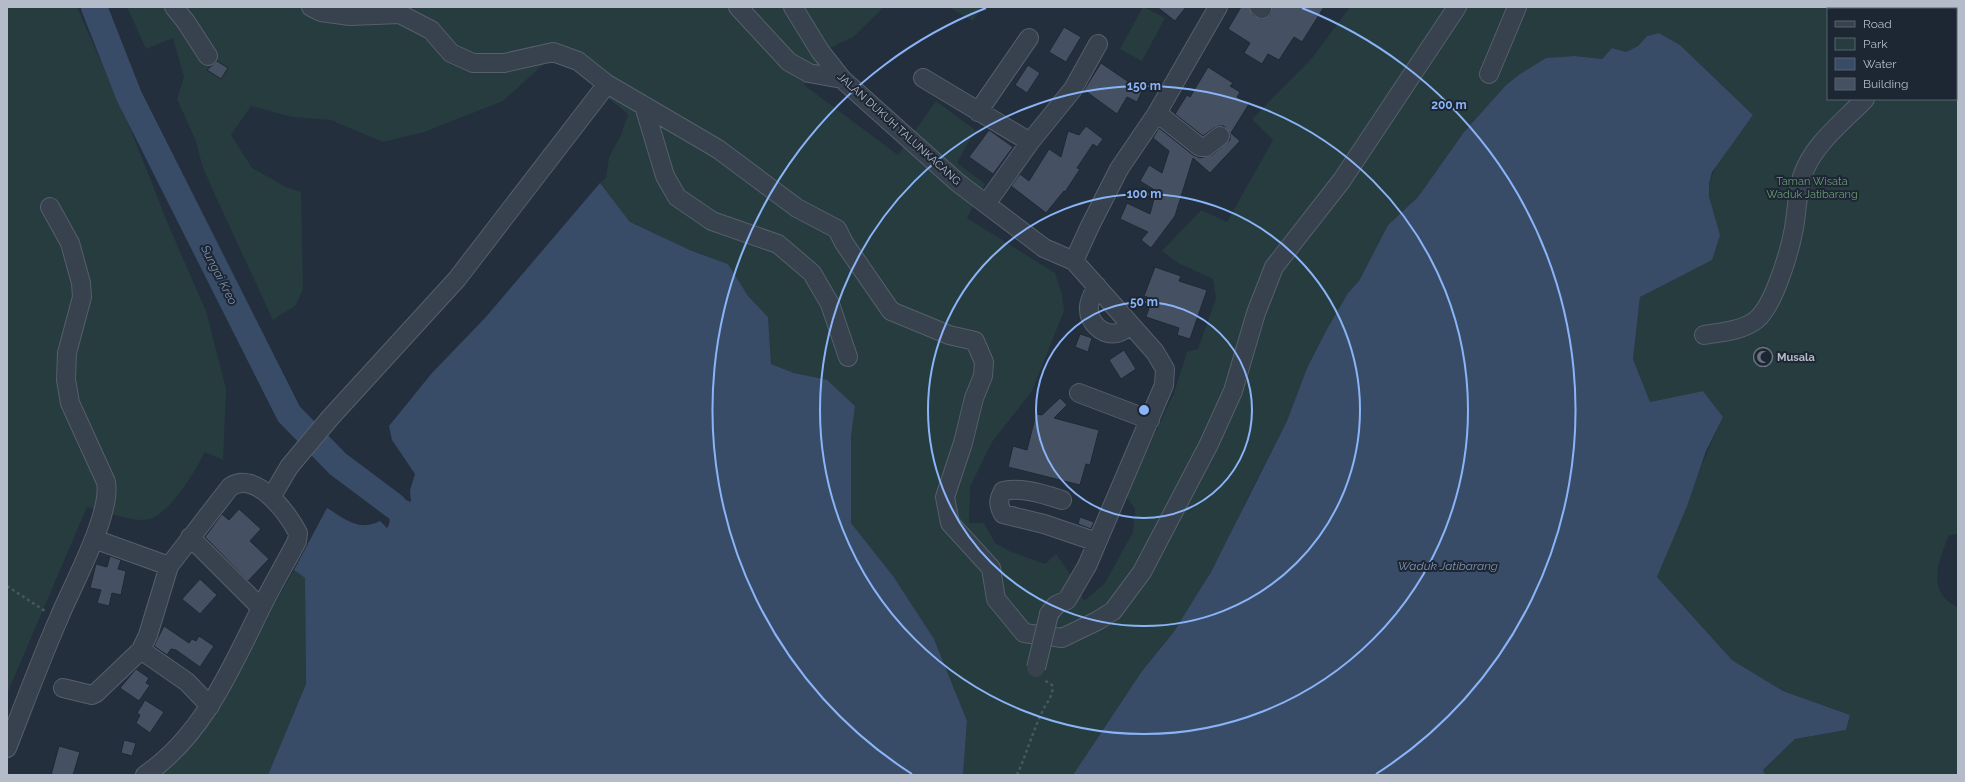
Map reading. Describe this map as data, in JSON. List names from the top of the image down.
{
  "streets": {
    "street": ["JALAN DUKUH TALUNKACANG"]
  },
  "water": ["Sungai Kreo", "Waduk Jatibarang"],
  "parks": ["Taman Wisata Waduk Jatibarang"],
  "places": {
    "mosque": ["Musala"]
  },
  "legend": [
    "Road",
    "Park",
    "Water",
    "Building"
  ],
  "rings": [
    "150 m",
    "200 m",
    "100 m",
    "50 m"
  ]
}
